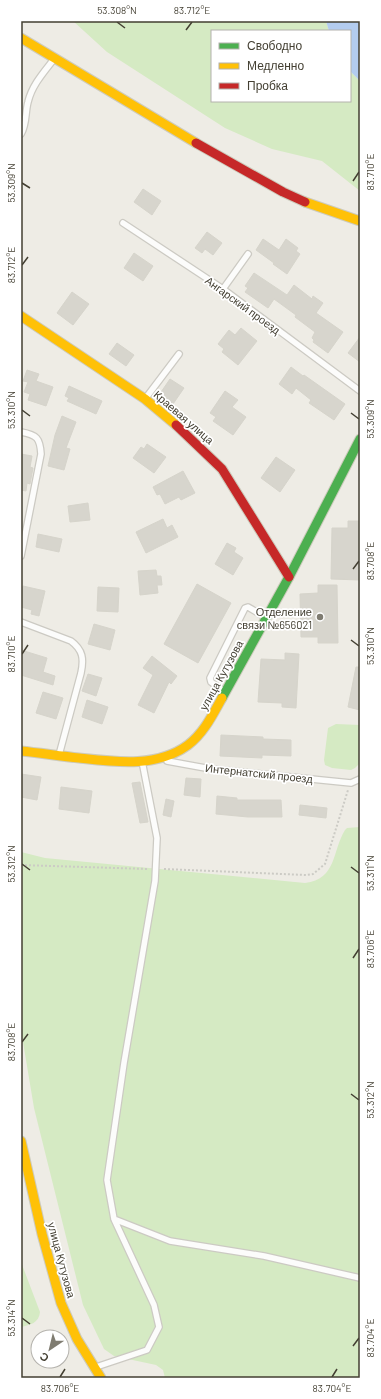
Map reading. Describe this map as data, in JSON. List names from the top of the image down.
{
  "streets": {
    "street": ["Краевая улица", "улица Кутузова"],
    "lane": ["Ангарский проезд", "Интернатский проезд"]
  },
  "crossings": [
    ["Краевая улица", "улица Кутузова"],
    ["улица Кутузова", "Интернатский проезд"]
  ],
  "places": ["Отделение связи №656021"],
  "legend": ["Свободно", "Медленно", "Пробка"],
  "north": "bottom left",
  "coordinates": [
    "53.308°N",
    "83.712°E",
    "83.710°E",
    "53.309°N",
    "53.310°N",
    "83.708°E",
    "53.312°N",
    "53.311°N",
    "83.706°E",
    "53.314°N",
    "83.704°E"
  ]
}
